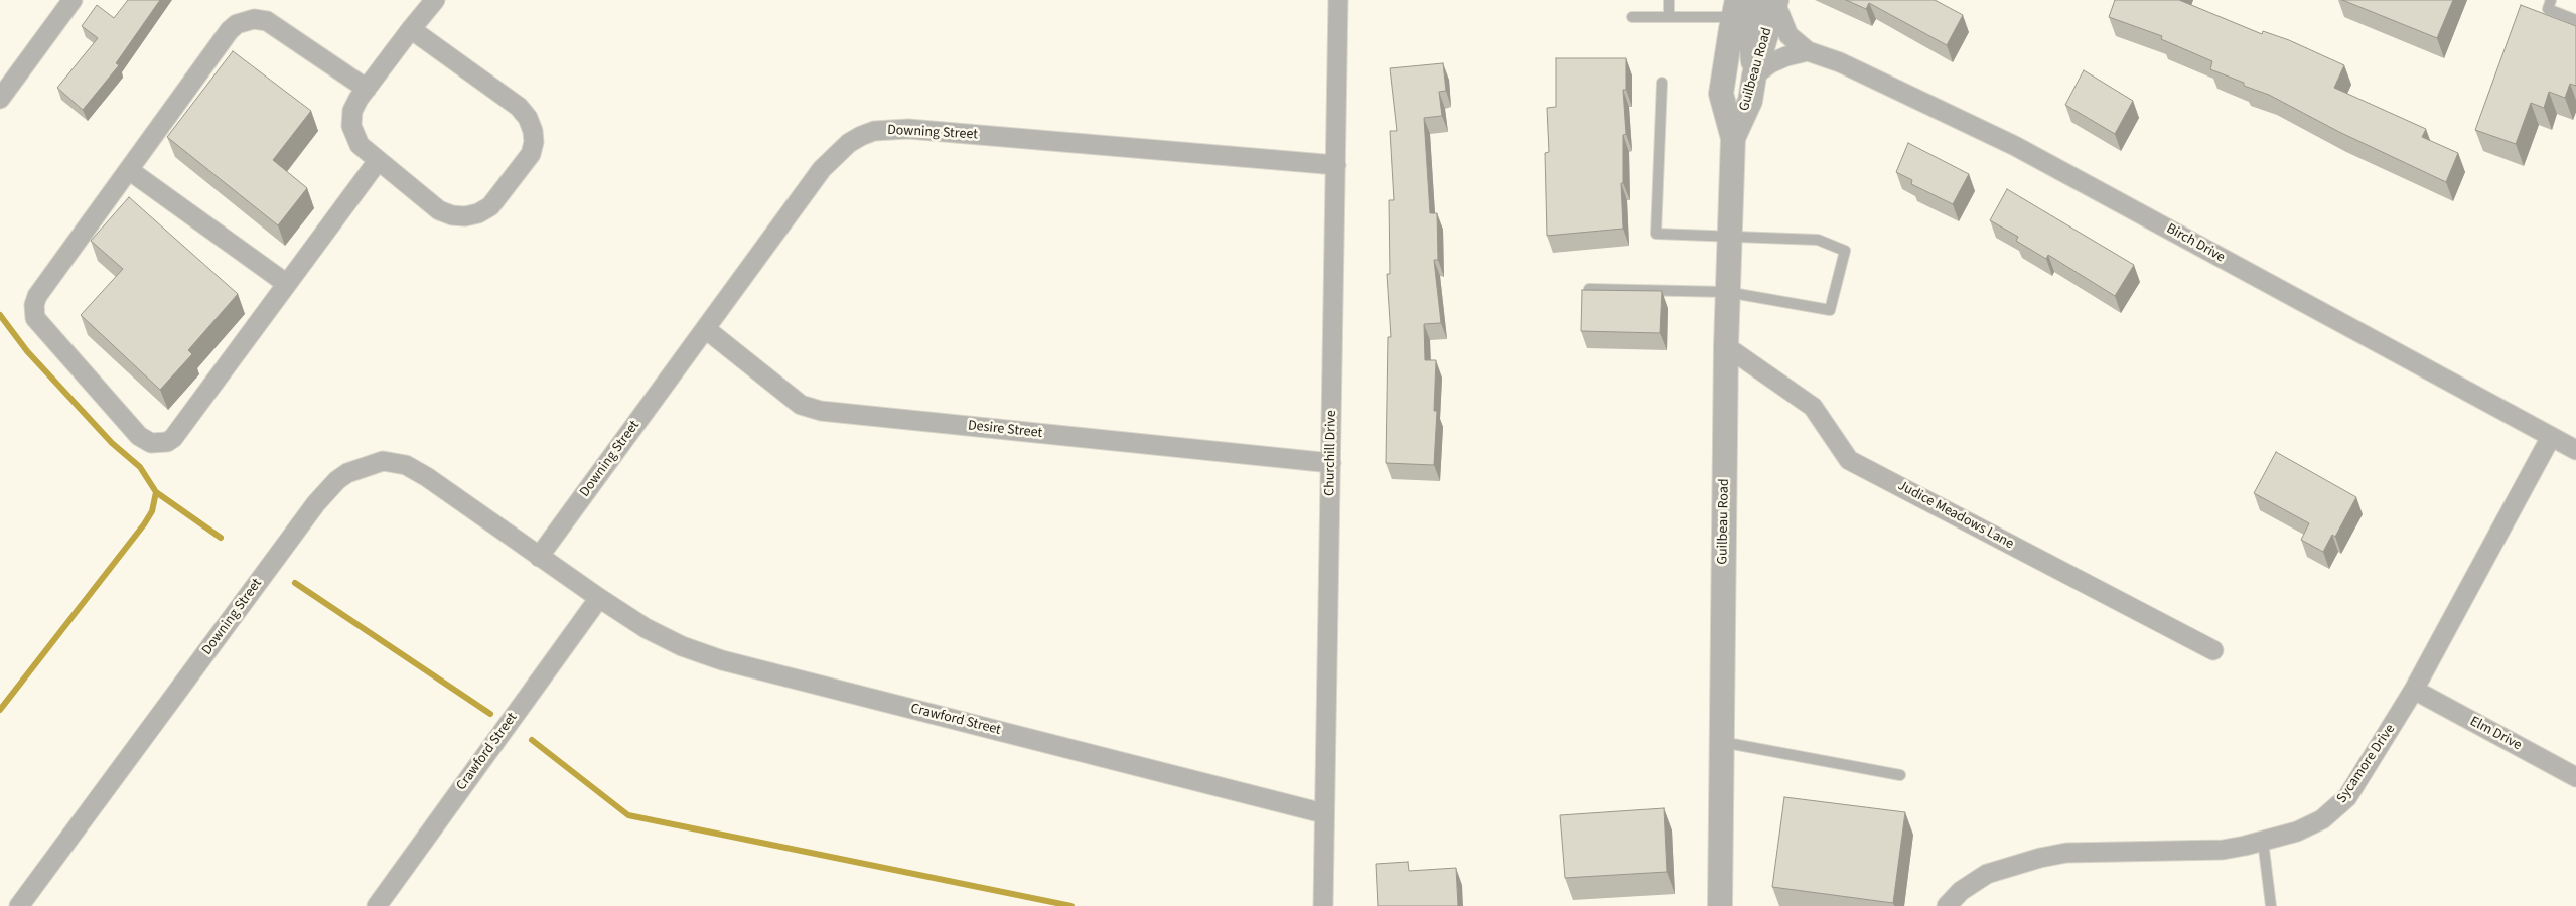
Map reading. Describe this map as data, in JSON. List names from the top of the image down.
{
  "streets": {
    "street": [
      "Guilbeau Road",
      "Downing Street",
      "Birch Drive",
      "Desire Street",
      "Churchill Drive",
      "Judice Meadows Lane",
      "Crawford Street",
      "Elm Drive",
      "Sycamore Drive"
    ]
  },
  "crossings": [
    ["Guilbeau Road", "Birch Drive"],
    ["Guilbeau Road", "Judice Meadows Lane"],
    ["Downing Street", "Desire Street"],
    ["Downing Street", "Churchill Drive"],
    ["Downing Street", "Crawford Street"],
    ["Birch Drive", "Sycamore Drive"],
    ["Desire Street", "Churchill Drive"],
    ["Churchill Drive", "Crawford Street"],
    ["Elm Drive", "Sycamore Drive"]
  ]
}
